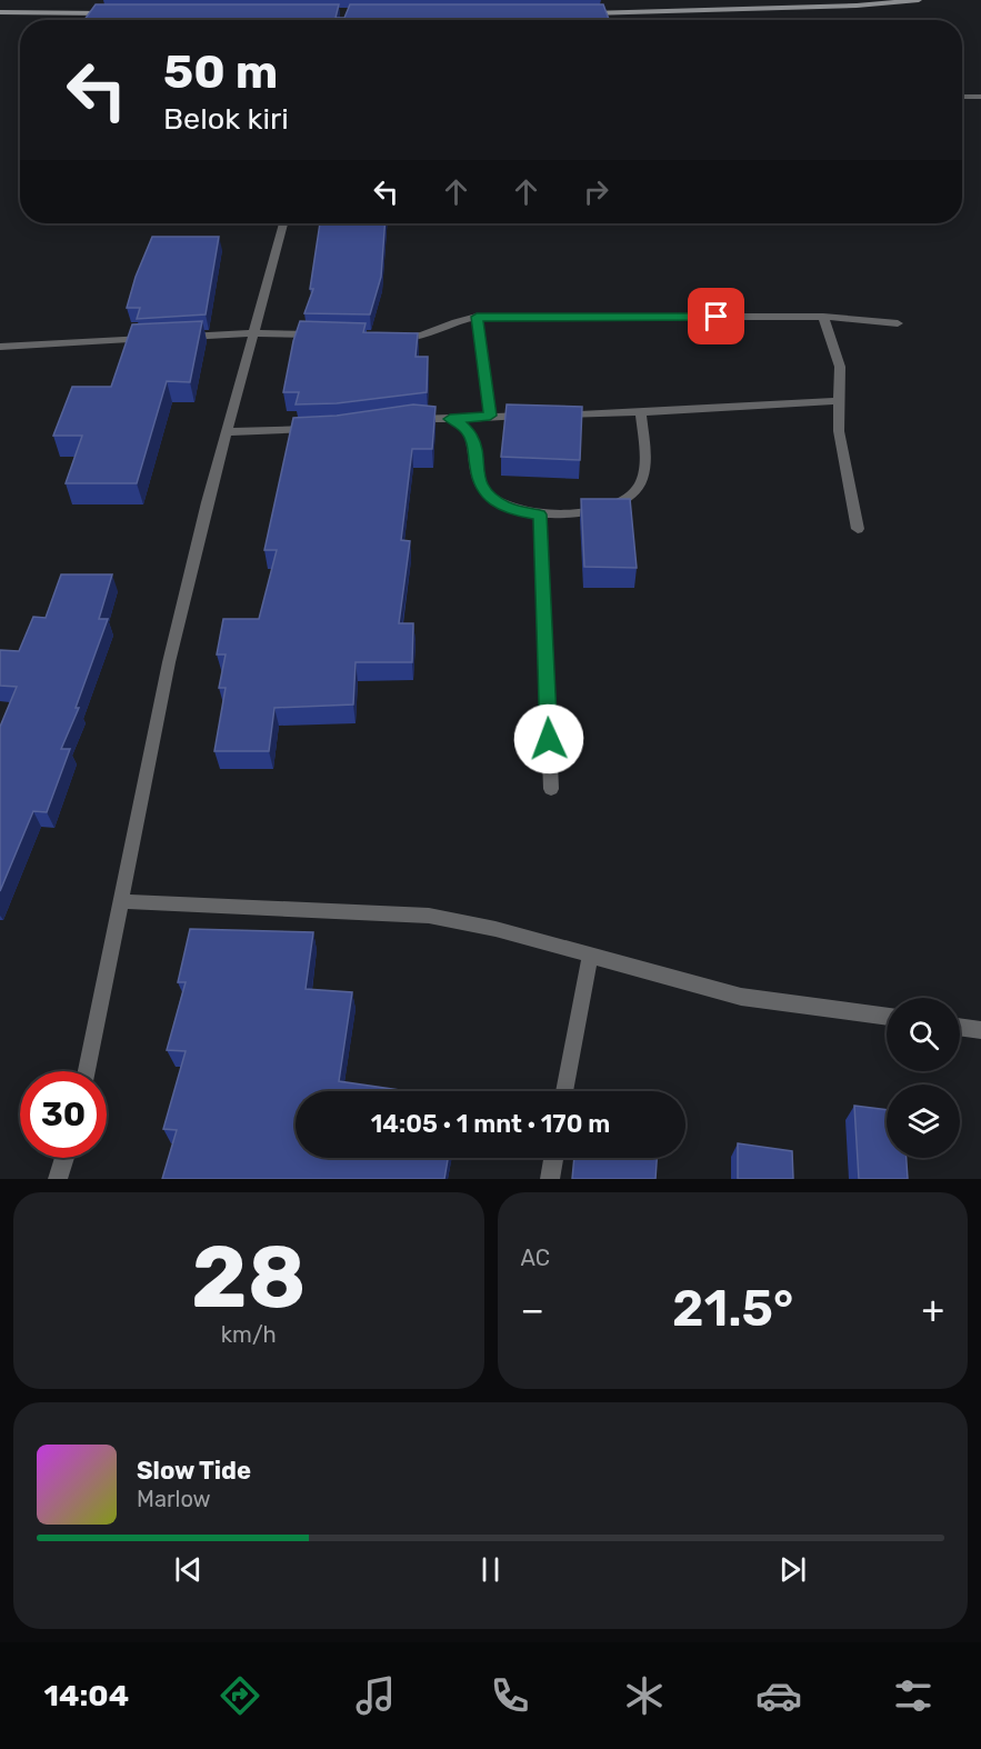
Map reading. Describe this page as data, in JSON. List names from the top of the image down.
{
  "page": {
    "turn": ["50 m", "Belok kiri"],
    "limit": "30",
    "trip": "14:05 · 1 mnt · 170 m",
    "tile": [
      ["28", "km/h"],
      "AC"
    ],
    "heat": ["−", "21.5°", "+"],
    "song": ["Slow Tide", "Marlow"],
    "tabs": "14:04"
  }
}
